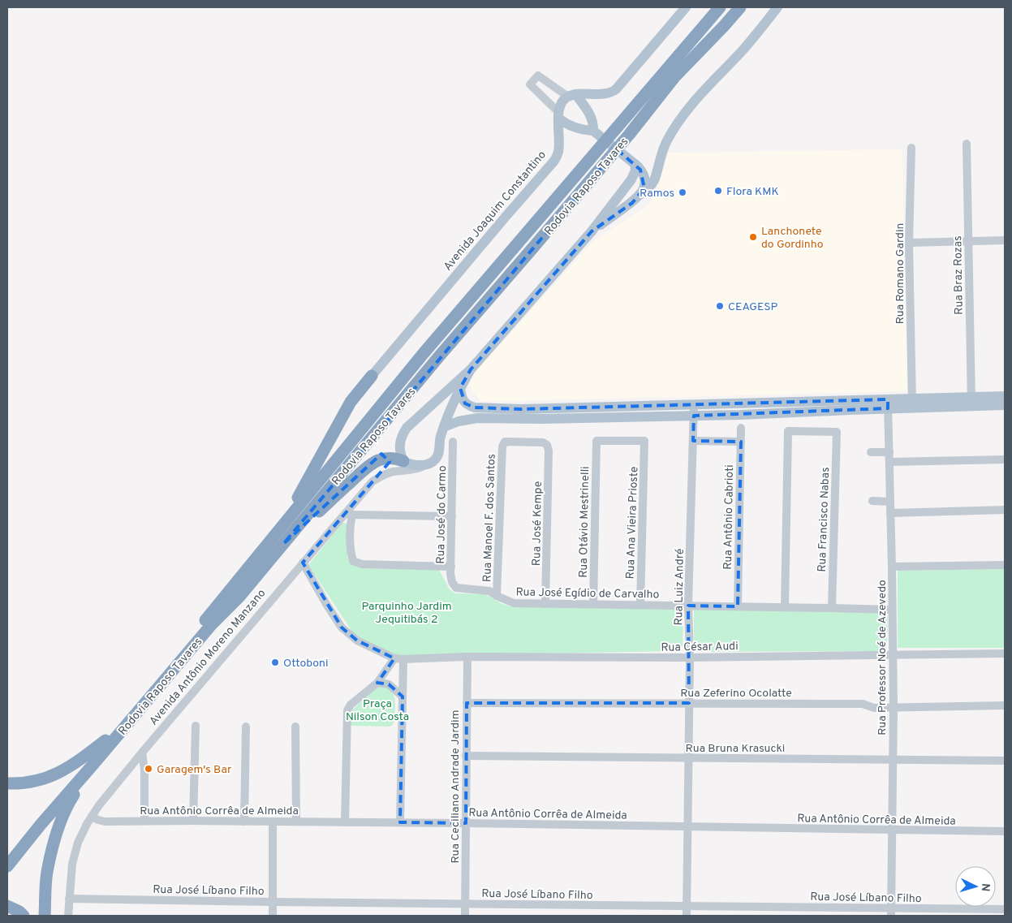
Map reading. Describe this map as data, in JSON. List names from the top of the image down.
{
  "streets": {
    "highway": ["Rodovia Raposo Tavares"],
    "main road": ["Avenida Joaquim Constantino"],
    "street": [
      "Rua Romano Gardin",
      "Rua Braz Rozas",
      "Rua José do Carmo",
      "Rua Antônio Cabrioti",
      "Rua Manoel F. dos Santos",
      "Rua Francisco Nabas",
      "Rua Otávio Mestrinelli",
      "Rua Ana Vieira Prioste",
      "Rua José Kempe",
      "Rua Luiz André",
      "Rua José Egídio de Carvalho",
      "Rua César Audi",
      "Avenida Antônio Moreno Manzano",
      "Rua Professor Noé de Azevedo",
      "Rua Zeferino Ocolatte",
      "Rua Bruna Krasucki",
      "Rua Ceciliano Andrade Jardim",
      "Rua Antônio Corrêa de Almeida",
      "Rua José Líbano Filho"
    ]
  },
  "crossings": [
    ["Rua José do Carmo", "Rua José Egídio de Carvalho"],
    ["Rua Antônio Cabrioti", "Rua José Egídio de Carvalho"],
    ["Rua Manoel F. dos Santos", "Rua José Kempe"],
    ["Rua Manoel F. dos Santos", "Rua José Egídio de Carvalho"],
    ["Rua Francisco Nabas", "Rua José Egídio de Carvalho"],
    ["Rua Otávio Mestrinelli", "Rua Ana Vieira Prioste"],
    ["Rua Otávio Mestrinelli", "Rua José Egídio de Carvalho"],
    ["Rua Ana Vieira Prioste", "Rua José Egídio de Carvalho"],
    ["Rua José Kempe", "Rua José Egídio de Carvalho"],
    ["Rua Luiz André", "Rua José Egídio de Carvalho"],
    ["Rua Luiz André", "Rua César Audi"],
    ["Rua Luiz André", "Rua Zeferino Ocolatte"],
    ["Rua Luiz André", "Rua Bruna Krasucki"],
    ["Rua Luiz André", "Rua Antônio Corrêa de Almeida"],
    ["Rua Luiz André", "Rua José Líbano Filho"],
    ["Rua José Egídio de Carvalho", "Rua Professor Noé de Azevedo"],
    ["Rua César Audi", "Rua Professor Noé de Azevedo"],
    ["Rua César Audi", "Rua Ceciliano Andrade Jardim"],
    ["Avenida Antônio Moreno Manzano", "Rua Antônio Corrêa de Almeida"],
    ["Avenida Antônio Moreno Manzano", "Rua José Líbano Filho"],
    ["Rua Professor Noé de Azevedo", "Rua Zeferino Ocolatte"],
    ["Rua Professor Noé de Azevedo", "Rua Bruna Krasucki"],
    ["Rua Professor Noé de Azevedo", "Rua Antônio Corrêa de Almeida"],
    ["Rua Professor Noé de Azevedo", "Rua José Líbano Filho"],
    ["Rua Zeferino Ocolatte", "Rua Ceciliano Andrade Jardim"],
    ["Rua Bruna Krasucki", "Rua Ceciliano Andrade Jardim"],
    ["Rua Ceciliano Andrade Jardim", "Rua Antônio Corrêa de Almeida"],
    ["Rua Ceciliano Andrade Jardim", "Rua José Líbano Filho"]
  ],
  "parks": ["Parquinho Jardim Jequitibás 2", "Praça Nilson Costa"],
  "places": [
    "Flora KMK",
    "Ramos",
    "Lanchonete do Gordinho",
    "CEAGESP",
    "Ottoboni",
    "Garagem's Bar"
  ],
  "north": "right"
}
